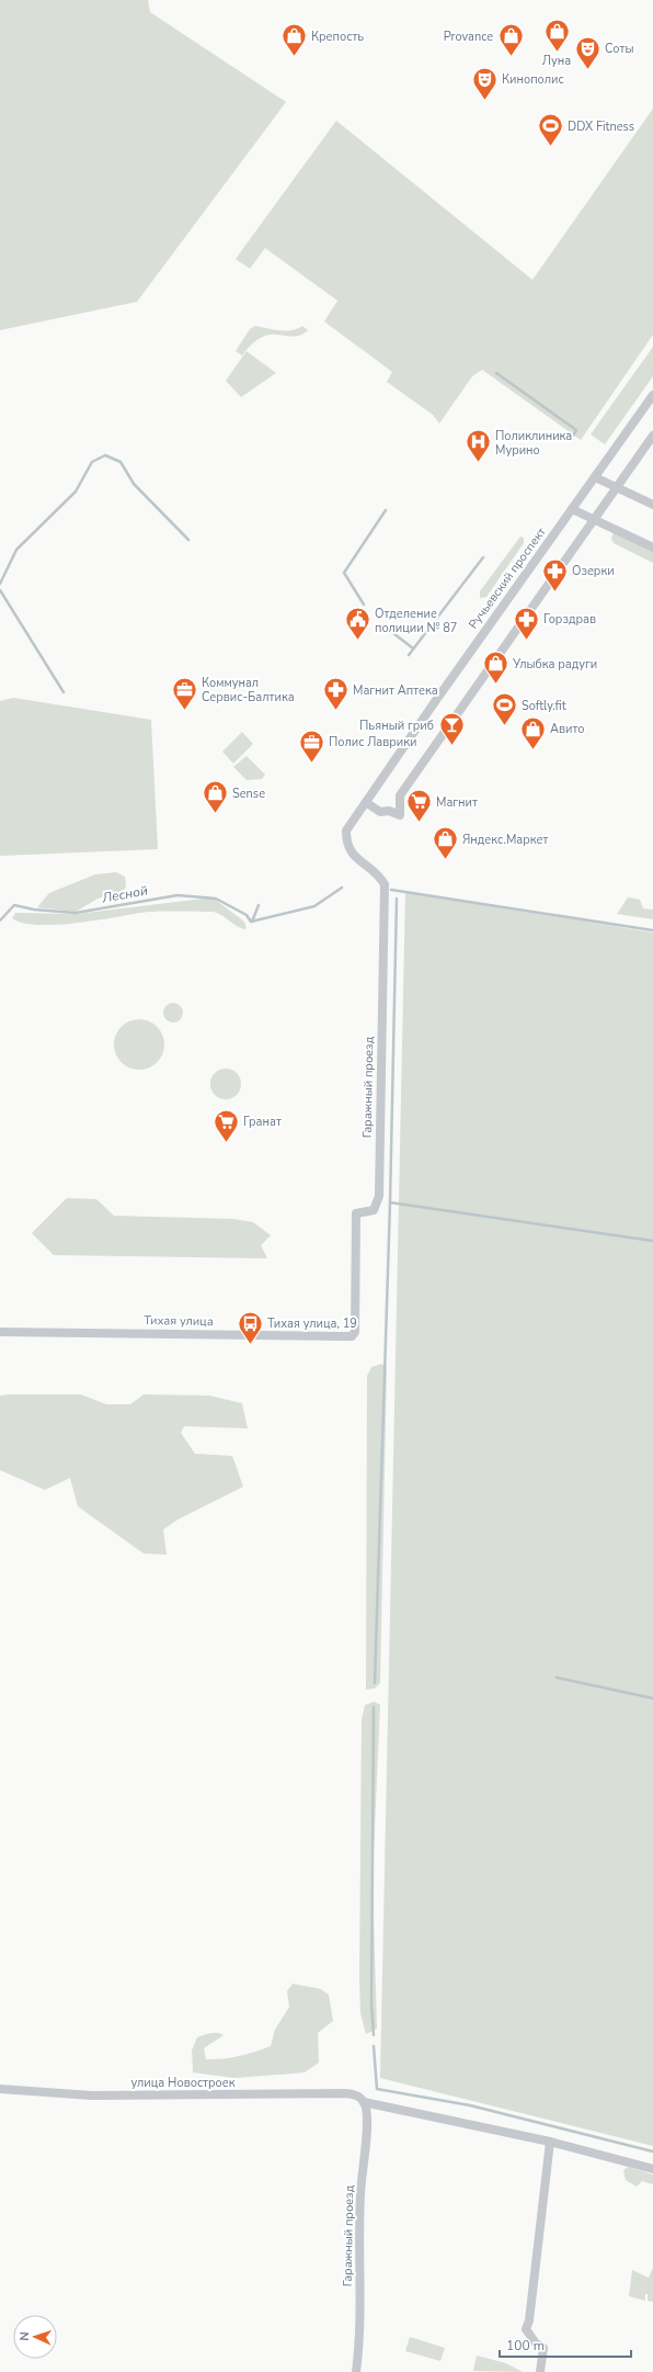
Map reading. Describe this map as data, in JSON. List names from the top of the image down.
{
  "streets": {
    "street": [
      "Ручьевский проспект",
      "Гаражный проезд",
      "Тихая улица",
      "улица Новостроек"
    ]
  },
  "crossings": [
    ["Ручьевский проспект", "Гаражный проезд"],
    ["Гаражный проезд", "Тихая улица"],
    ["Гаражный проезд", "улица Новостроек"]
  ],
  "water": ["Лесной"],
  "places": {
    "shop": [
      "Луна",
      "Крепость",
      "Provance",
      "Улыбка радуги",
      "Авито",
      "Sense",
      "Яндекс.Маркет"
    ],
    "theatre": ["Соты", "Кинополис"],
    "sports": ["DDX Fitness", "Softly.fit"],
    "hospital": ["Поликлиника Мурино"],
    "pharmacy": ["Озерки", "Горздрав", "Магнит Аптека"],
    "public building": ["Отделение полиции № 87"],
    "office": ["Коммунал Сервис-Балтика", "Полис Лаврики"],
    "bar": ["Пьяный гриб"],
    "supermarket": ["Магнит", "Гранат"],
    "bus stop": ["Тихая улица, 19"]
  },
  "scale_bar": "100 m",
  "north": "left"
}
